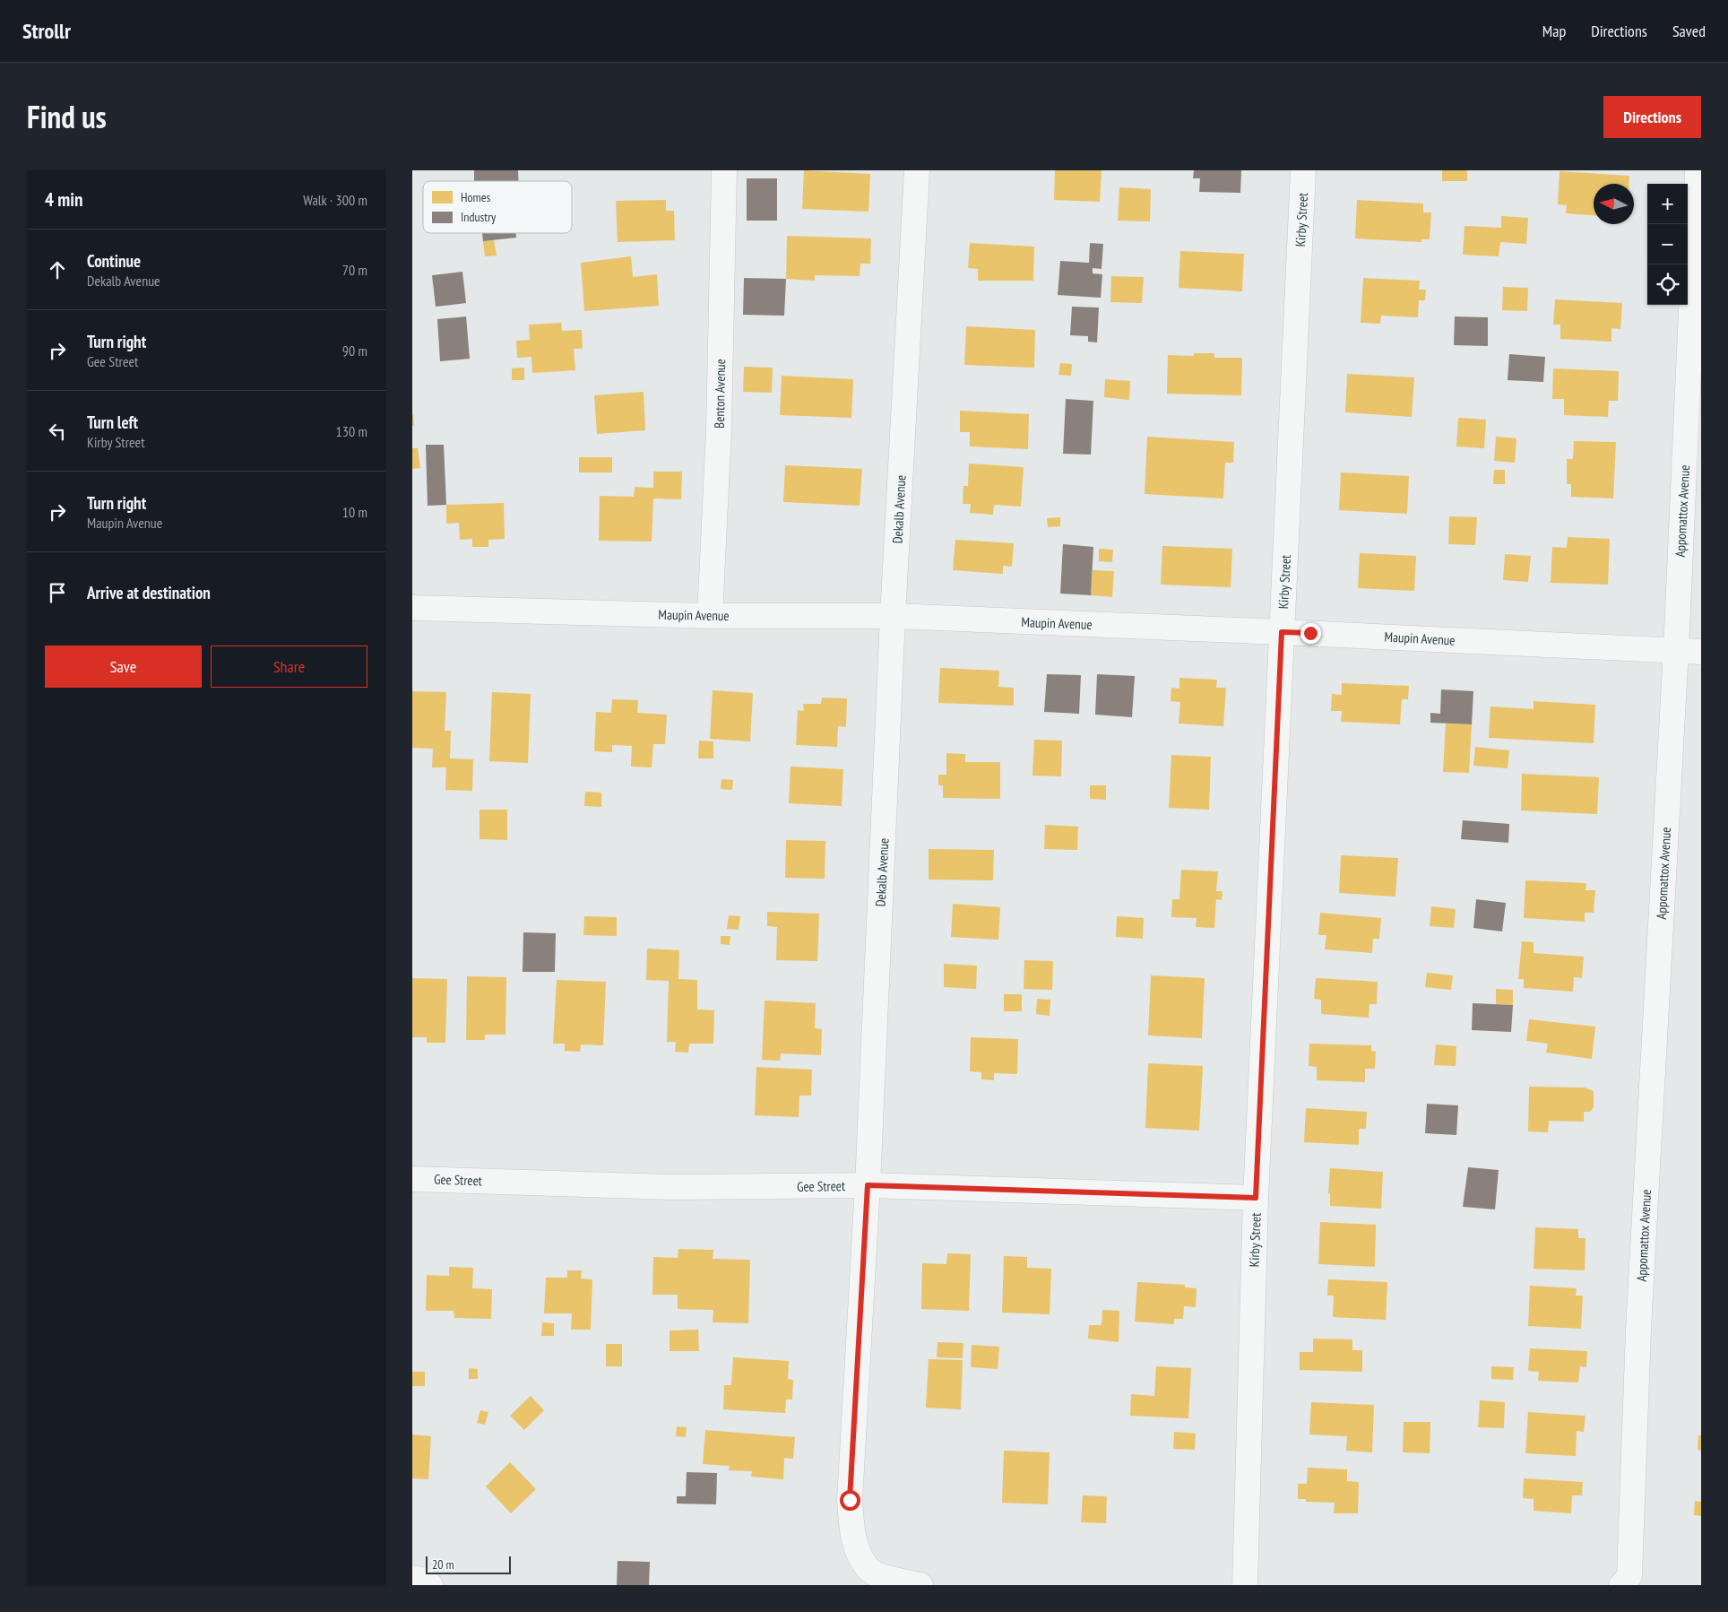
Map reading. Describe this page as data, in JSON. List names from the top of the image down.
{
  "streets": {
    "street": [
      "Kirby Street",
      "Benton Avenue",
      "Dekalb Avenue",
      "Appomattox Avenue",
      "Maupin Avenue",
      "Gee Street"
    ]
  },
  "crossings": [
    ["Kirby Street", "Maupin Avenue"],
    ["Kirby Street", "Gee Street"],
    ["Benton Avenue", "Maupin Avenue"],
    ["Dekalb Avenue", "Maupin Avenue"],
    ["Dekalb Avenue", "Gee Street"],
    ["Appomattox Avenue", "Maupin Avenue"]
  ],
  "legend": ["Homes", "Industry"],
  "scale_bar": "20 m",
  "north": "left",
  "page": {
    "header": "Strollr",
    "nav": ["Map", "Directions", "Saved"],
    "title": "Find us",
    "buttons": [
      "Directions",
      ["Save", "Share"]
    ],
    "heading": ["4 min", "Walk · 300 m"],
    "map_buttons": ["+", "−"],
    "list": [
      ["Continue", "Dekalb Avenue", "70 m"],
      ["Turn right", "Gee Street", "90 m"],
      ["Turn left", "Kirby Street", "130 m"],
      ["Turn right", "Maupin Avenue", "10 m"],
      "Arrive at destination"
    ],
    "scale": "20 m"
  }
}
